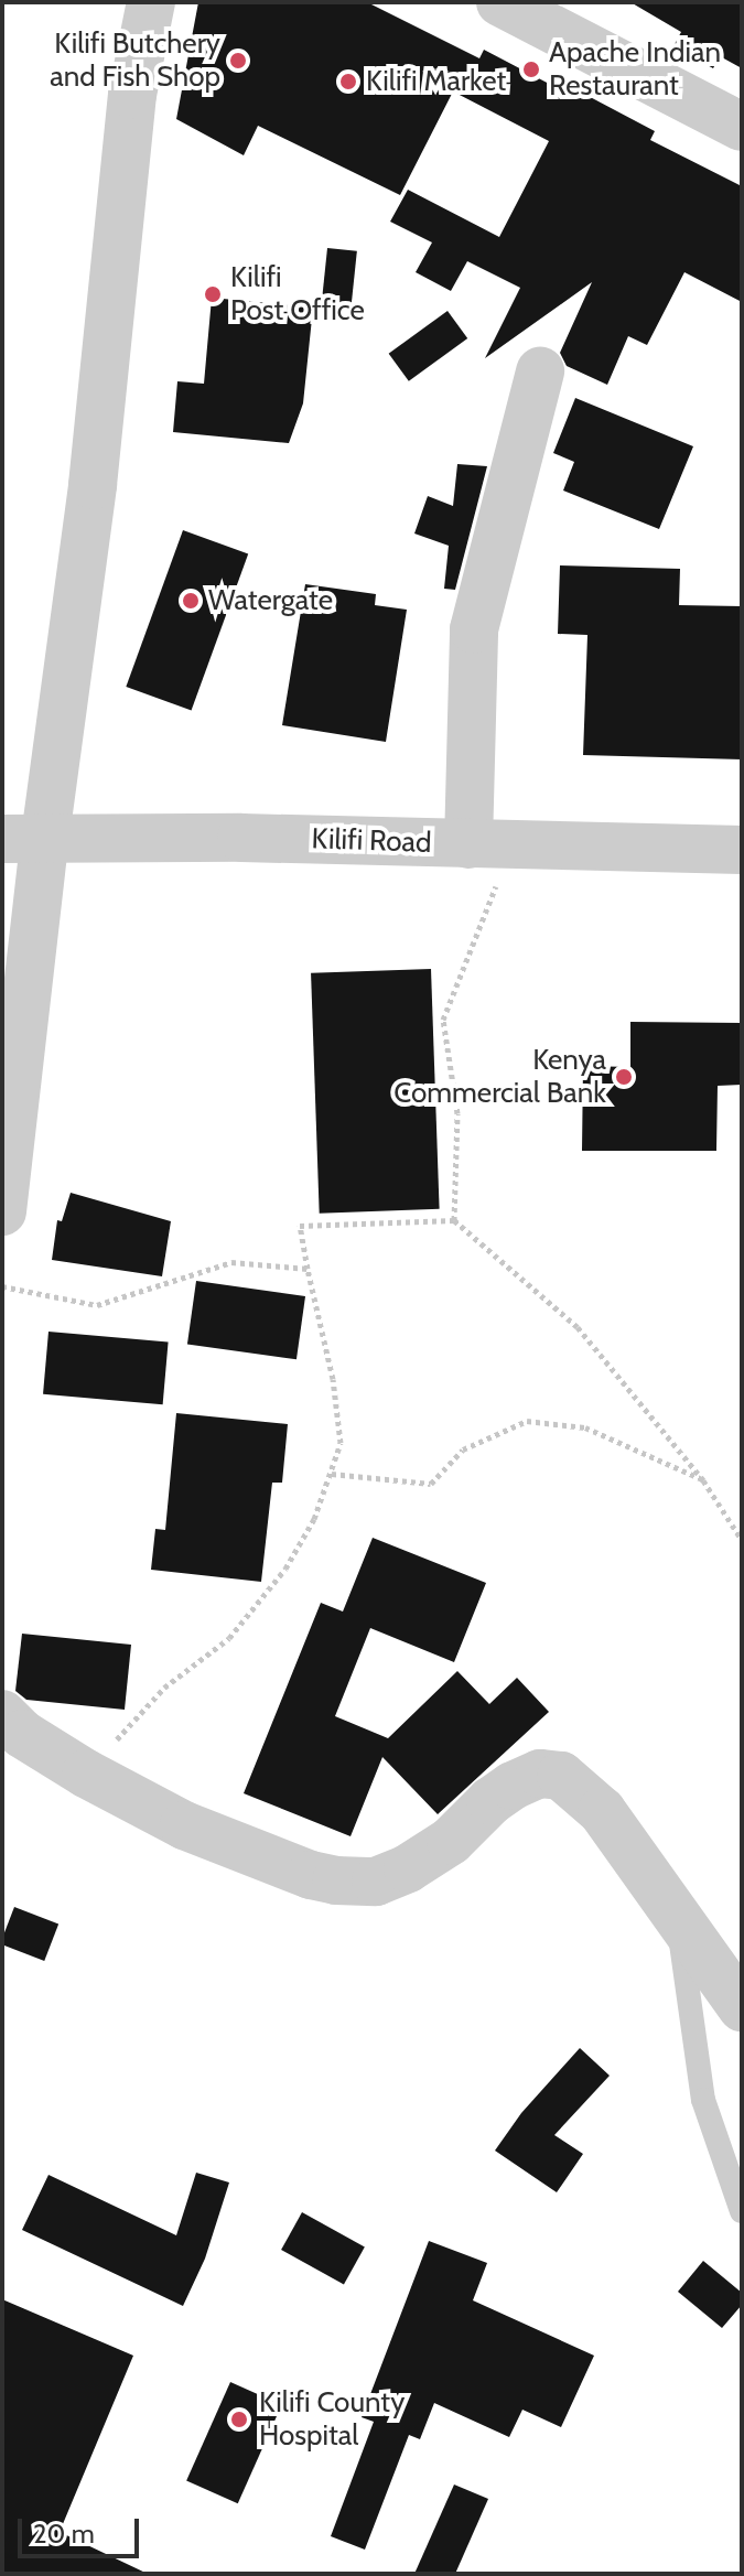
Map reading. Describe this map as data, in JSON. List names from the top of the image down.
{
  "streets": {
    "street": ["Kilifi Road"]
  },
  "places": [
    "Kilifi Butchery and Fish Shop",
    "Apache Indian Restaurant",
    "Kilifi Market",
    "Kilifi Post Office",
    "Watergate",
    "Kenya Commercial Bank",
    "Kilifi County Hospital"
  ],
  "scale_bar": "20 m"
}
